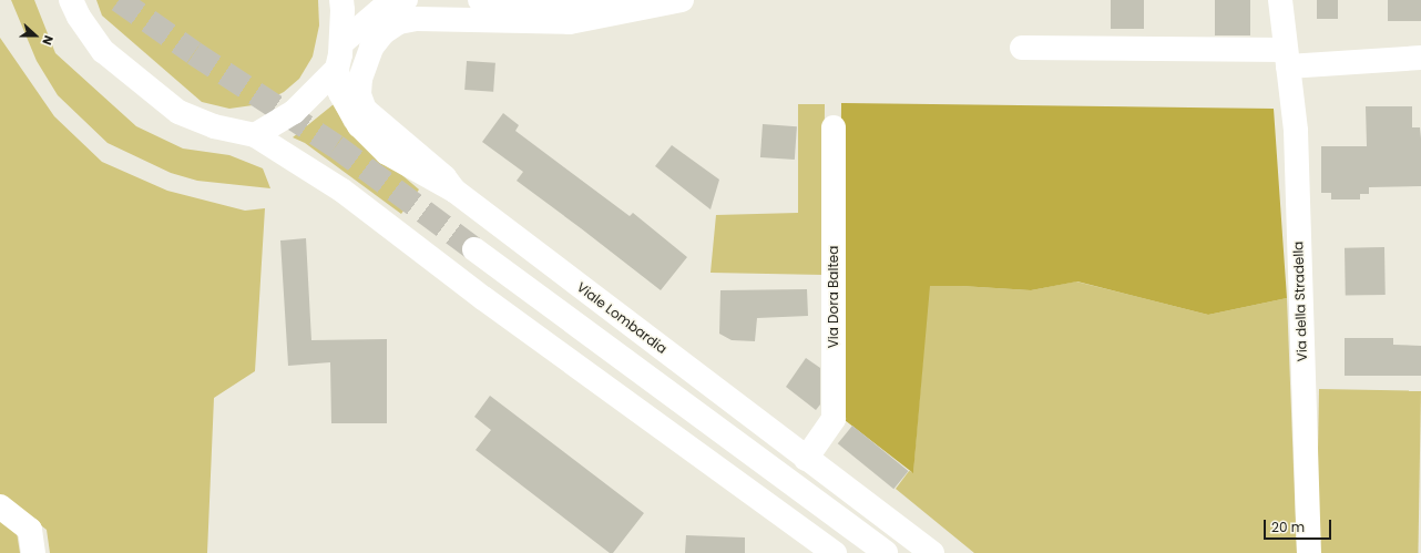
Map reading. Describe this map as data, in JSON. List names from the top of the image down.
{
  "streets": {
    "main road": ["Via Dora Baltea", "Via della Stradella", "Viale Lombardia"]
  },
  "crossings": [
    ["Via Dora Baltea", "Viale Lombardia"]
  ],
  "scale_bar": "20 m",
  "north": "right"
}
